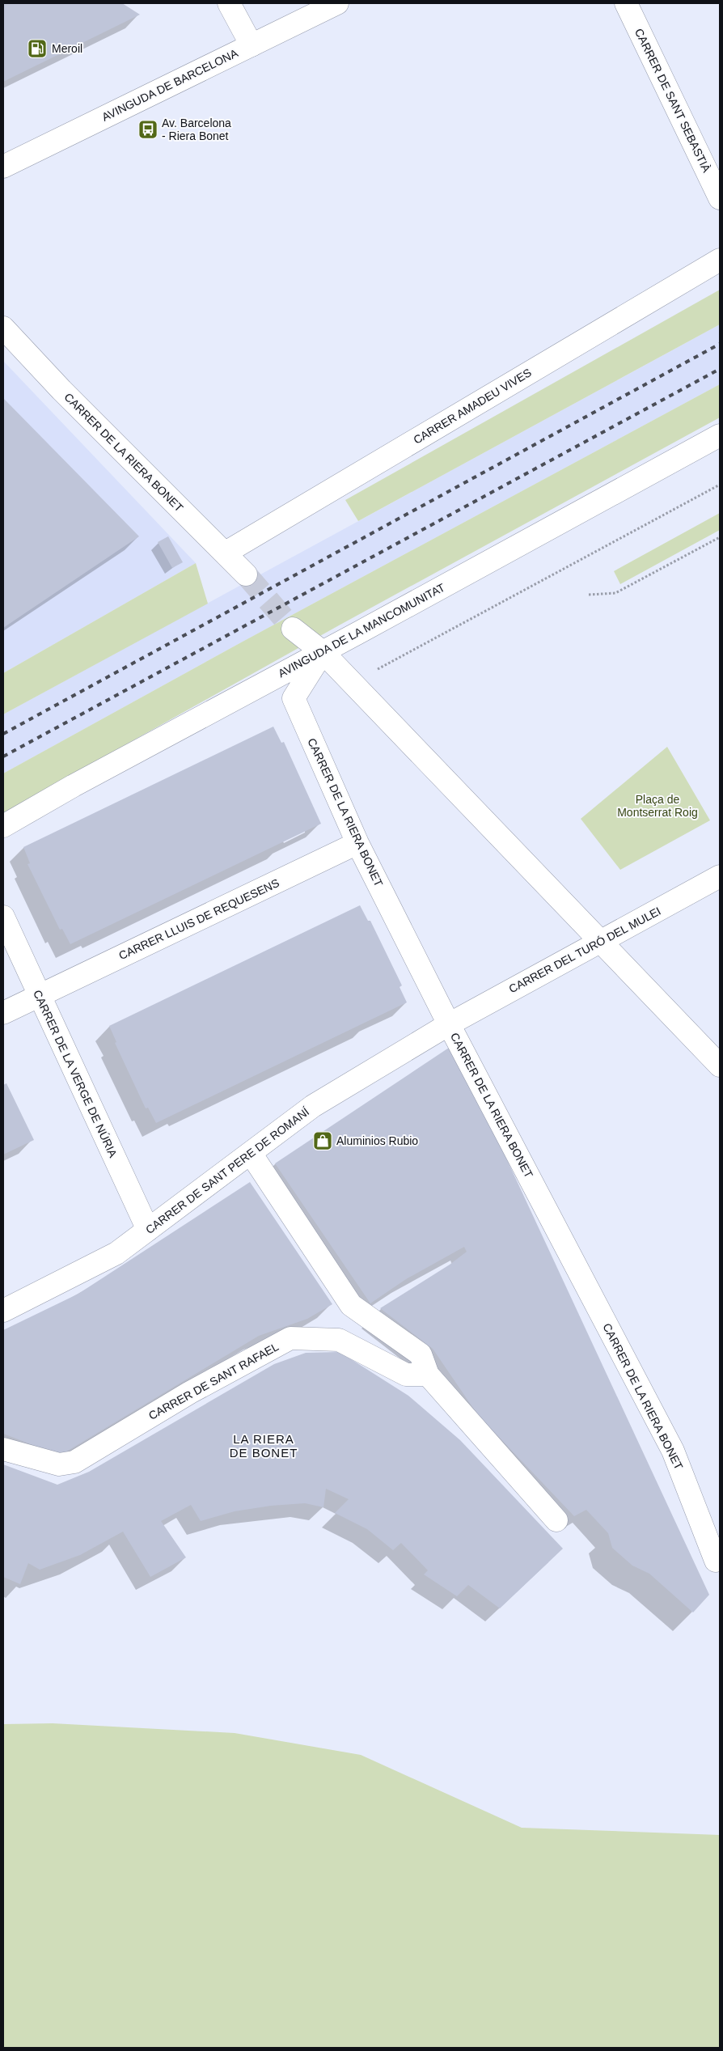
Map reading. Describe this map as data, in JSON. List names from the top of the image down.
{
  "streets": {
    "street": [
      "AVINGUDA DE BARCELONA",
      "CARRER DE SANT SEBASTIÀ",
      "CARRER AMADEU VIVES",
      "CARRER DE LA RIERA BONET",
      "AVINGUDA DE LA MANCOMUNITAT",
      "CARRER LLUIS DE REQUESENS",
      "CARRER DEL TURÓ DEL MULEI",
      "CARRER DE LA VERGE DE NÚRIA",
      "CARRER DE SANT PERE DE ROMANÍ",
      "CARRER DE SANT RAFAEL"
    ]
  },
  "crossings": [
    ["CARRER AMADEU VIVES", "CARRER DE LA RIERA BONET"],
    ["CARRER DE LA RIERA BONET", "AVINGUDA DE LA MANCOMUNITAT"],
    ["CARRER DE LA RIERA BONET", "CARRER LLUIS DE REQUESENS"],
    ["CARRER DE LA RIERA BONET", "CARRER DEL TURÓ DEL MULEI"],
    ["CARRER DE LA RIERA BONET", "CARRER DE SANT PERE DE ROMANÍ"],
    ["CARRER LLUIS DE REQUESENS", "CARRER DE LA VERGE DE NÚRIA"],
    ["CARRER DEL TURÓ DEL MULEI", "CARRER DE SANT PERE DE ROMANÍ"],
    ["CARRER DE LA VERGE DE NÚRIA", "CARRER DE SANT PERE DE ROMANÍ"]
  ],
  "districts": ["LA RIERA DE BONET"],
  "parks": ["Plaça de Montserrat Roig"],
  "places": {
    "fuel station": ["Meroil"],
    "bus stop": ["Av. Barcelona - Riera Bonet"],
    "shop": ["Aluminios Rubio"]
  }
}
